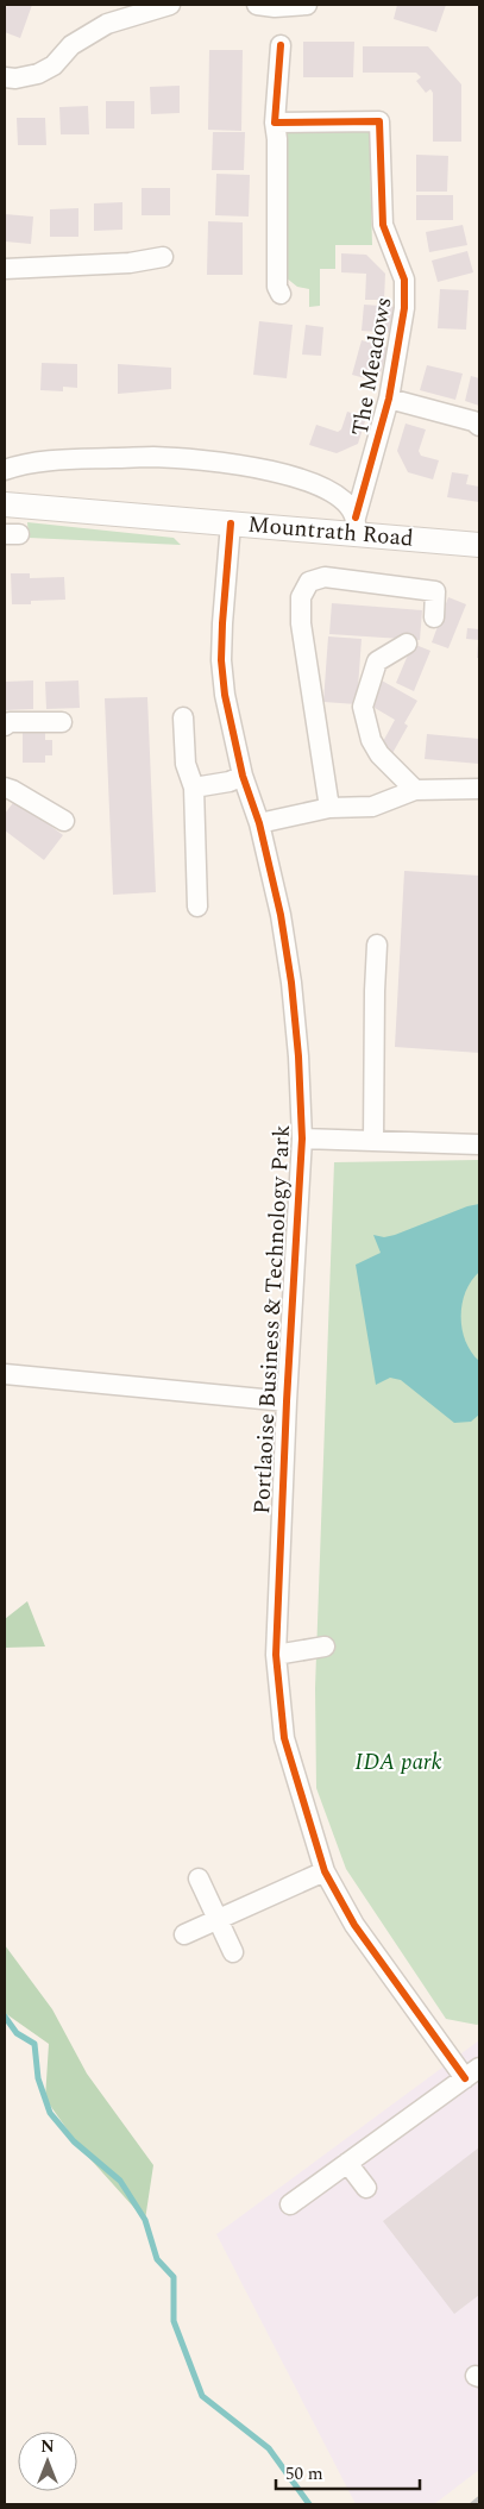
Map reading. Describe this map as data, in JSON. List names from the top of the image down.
{
  "streets": {
    "main road": ["Mountrath Road"],
    "street": ["The Meadows", "Portlaoise Business & Technology Park"]
  },
  "crossings": [
    ["The Meadows", "Mountrath Road"],
    ["Mountrath Road", "Portlaoise Business & Technology Park"]
  ],
  "parks": ["IDA park"],
  "scale_bar": "50 m",
  "north": "top"
}
